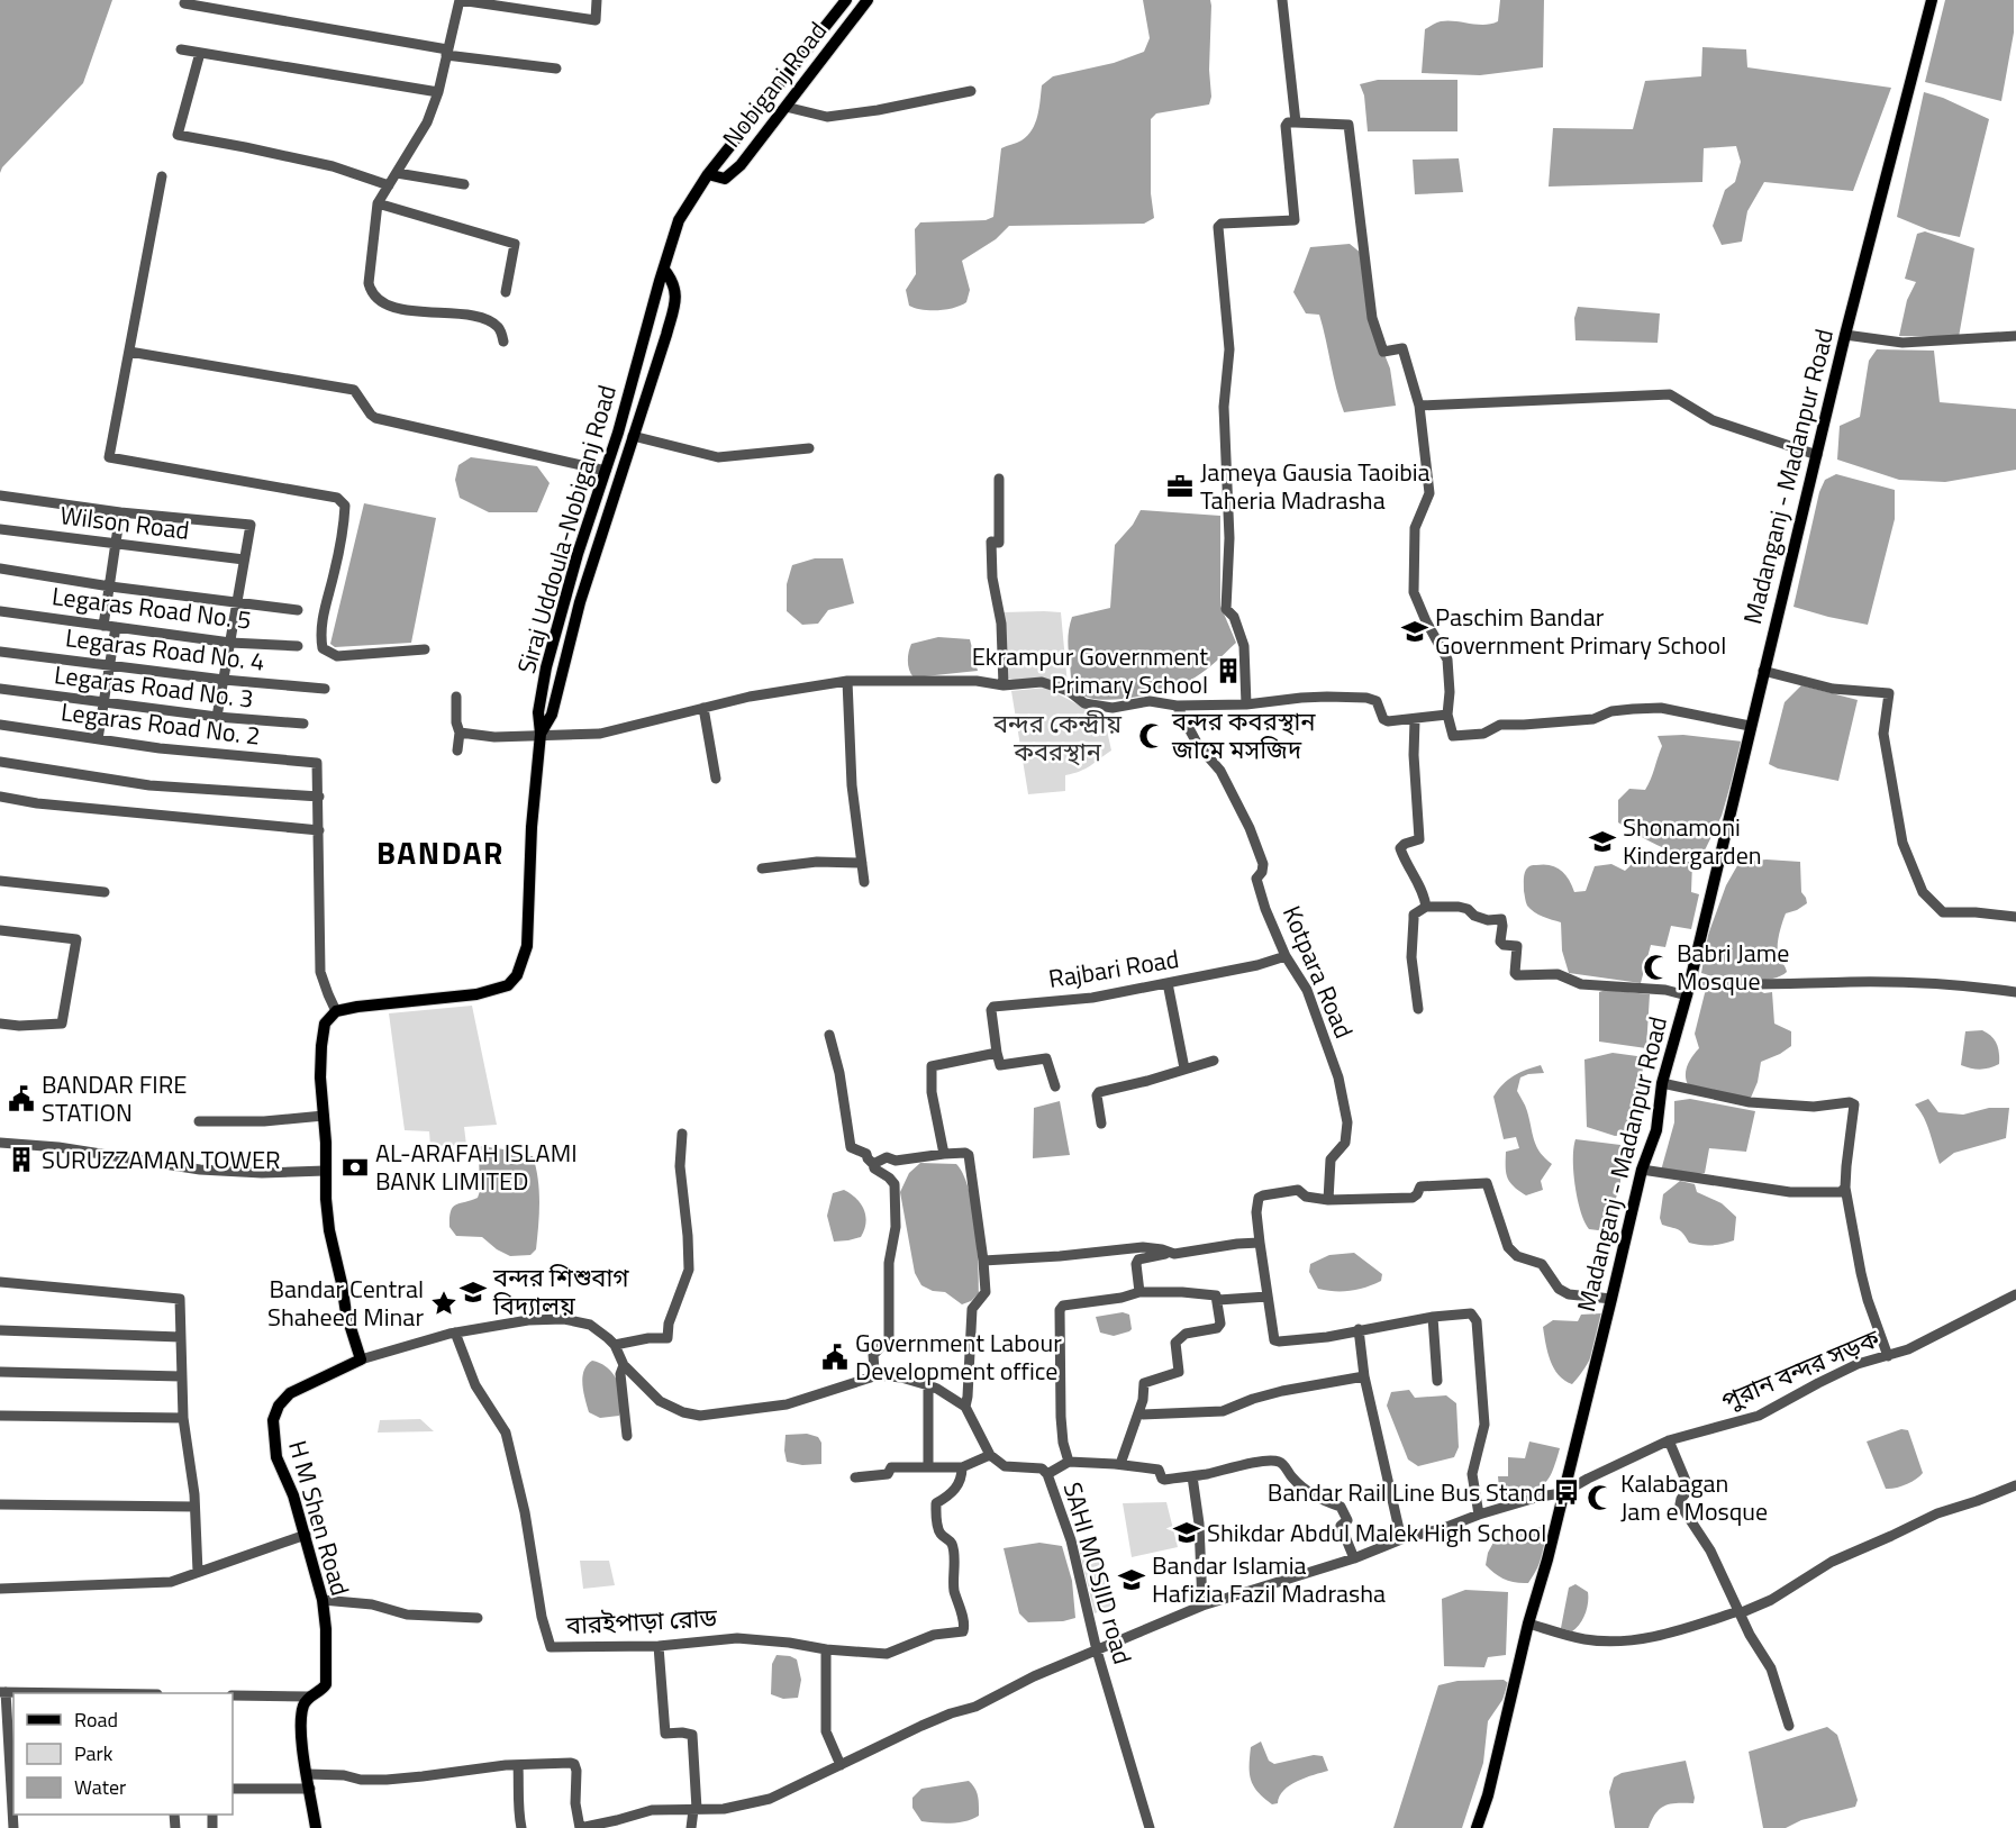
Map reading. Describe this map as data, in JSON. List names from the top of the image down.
{
  "streets": {
    "main road": [
      "Nobiganj Road",
      "Madanganj - Madanpur Road",
      "Siraj Uddoula-Nobiganj Road",
      "H M Shen Road"
    ],
    "street": [
      "Wilson Road",
      "Legaras Road No. 5",
      "Legaras Road No. 4",
      "Legaras Road No. 3",
      "Legaras Road No. 2",
      "Rajbari Road",
      "Kotpara Road",
      "পুরান বন্দর সড়ক",
      "SAHI MOSJID road",
      "বারইপাড়া রোড"
    ]
  },
  "crossings": [
    ["Nobiganj Road", "Siraj Uddoula-Nobiganj Road"],
    ["Madanganj - Madanpur Road", "পুরান বন্দর সড়ক"],
    ["Rajbari Road", "Kotpara Road"],
    ["পুরান বন্দর সড়ক", "SAHI MOSJID road"],
    ["H M Shen Road", "বারইপাড়া রোড"]
  ],
  "districts": ["BANDAR"],
  "parks": ["বন্দর কেন্দ্রীয় কবরস্থান"],
  "places": {
    "office": ["Jameya Gausia Taoibia Taheria Madrasha"],
    "school or university": [
      "Paschim Bandar Government Primary School",
      "Shonamoni Kindergarden",
      "বন্দর শিশুবাগ বিদ্যালয়",
      "Shikdar Abdul Malek High School",
      "Bandar Islamia Hafizia Fazil Madrasha"
    ],
    "building": ["Ekrampur Government Primary School", "SURUZZAMAN TOWER"],
    "mosque": ["বন্দর কবরস্থান জামে মসজিদ", "Babri Jame Mosque", "Kalabagan Jam e Mosque"],
    "public building": ["BANDAR FIRE STATION", "Government Labour Development office"],
    "bank": ["AL-ARAFAH ISLAMI BANK LIMITED"],
    "place": ["Bandar Central Shaheed Minar"],
    "bus stop": ["Bandar Rail Line Bus Stand"]
  },
  "legend": ["Road", "Park", "Water"]
}
